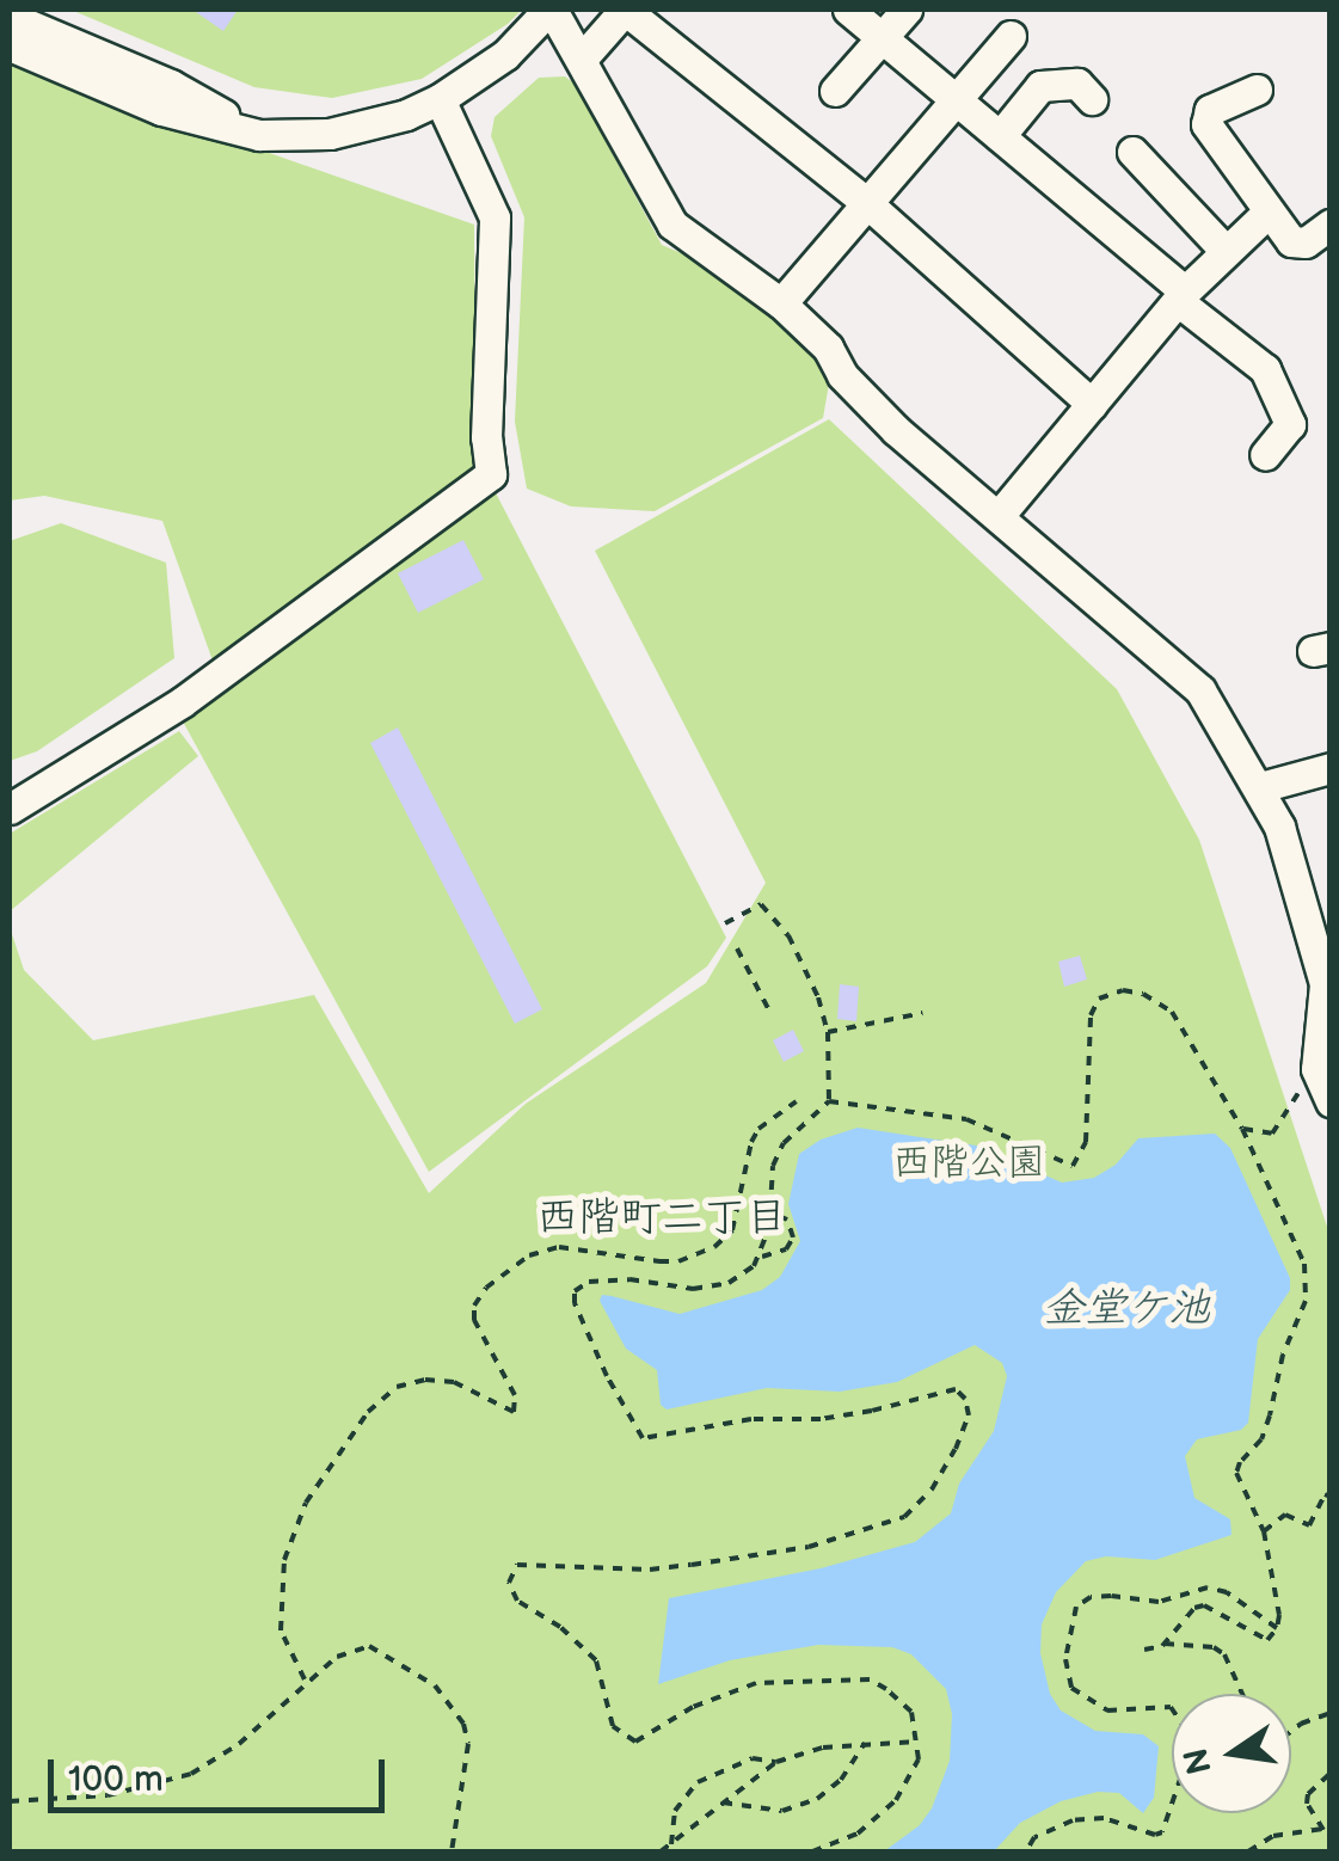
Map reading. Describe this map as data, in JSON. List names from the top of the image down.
{
  "districts": ["西階町二丁目"],
  "water": ["金堂ケ池"],
  "parks": ["西階公園"],
  "scale_bar": "100 m",
  "north": "left"
}
